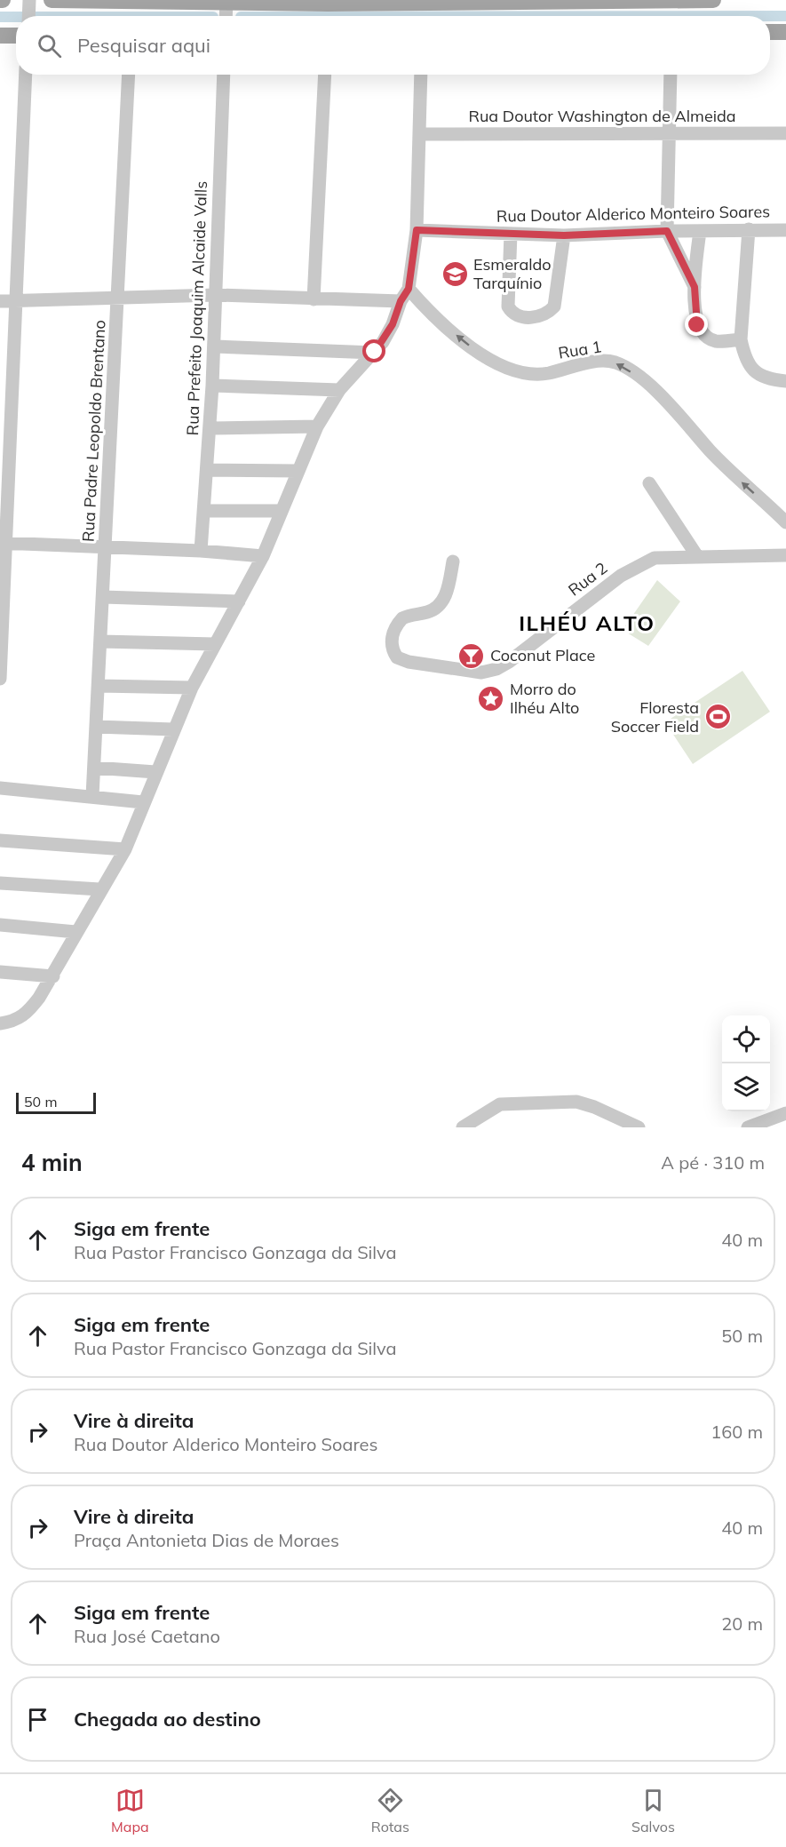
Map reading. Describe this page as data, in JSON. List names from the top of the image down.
{
  "streets": {
    "street": [
      "Rua Doutor Washington de Almeida",
      "Rua Doutor Alderico Monteiro Soares",
      "Rua Prefeito Joaquim Alcaide Valls",
      "Rua 1",
      "Rua Padre Leopoldo Brentano",
      "Rua 2"
    ]
  },
  "one_way": ["Rua 1"],
  "districts": ["ILHÉU ALTO"],
  "places": {
    "school or university": ["Esmeraldo Tarquínio"],
    "bar": ["Coconut Place"],
    "place": ["Morro do Ilhéu Alto"],
    "sports": ["Floresta Soccer Field"]
  },
  "scale_bar": "50 m",
  "page": {
    "search": "Pesquisar aqui",
    "scale": "50 m",
    "heading": ["4 min", "A pé · 310 m"],
    "list": [
      ["Siga em frente", "Rua Pastor Francisco Gonzaga da Silva", "40 m"],
      ["Siga em frente", "Rua Pastor Francisco Gonzaga da Silva", "50 m"],
      ["Vire à direita", "Rua Doutor Alderico Monteiro Soares", "160 m"],
      ["Vire à direita", "Praça Antonieta Dias de Moraes", "40 m"],
      ["Siga em frente", "Rua José Caetano", "20 m"],
      "Chegada ao destino"
    ],
    "nav": ["Mapa", "Rotas", "Salvos"]
  }
}
